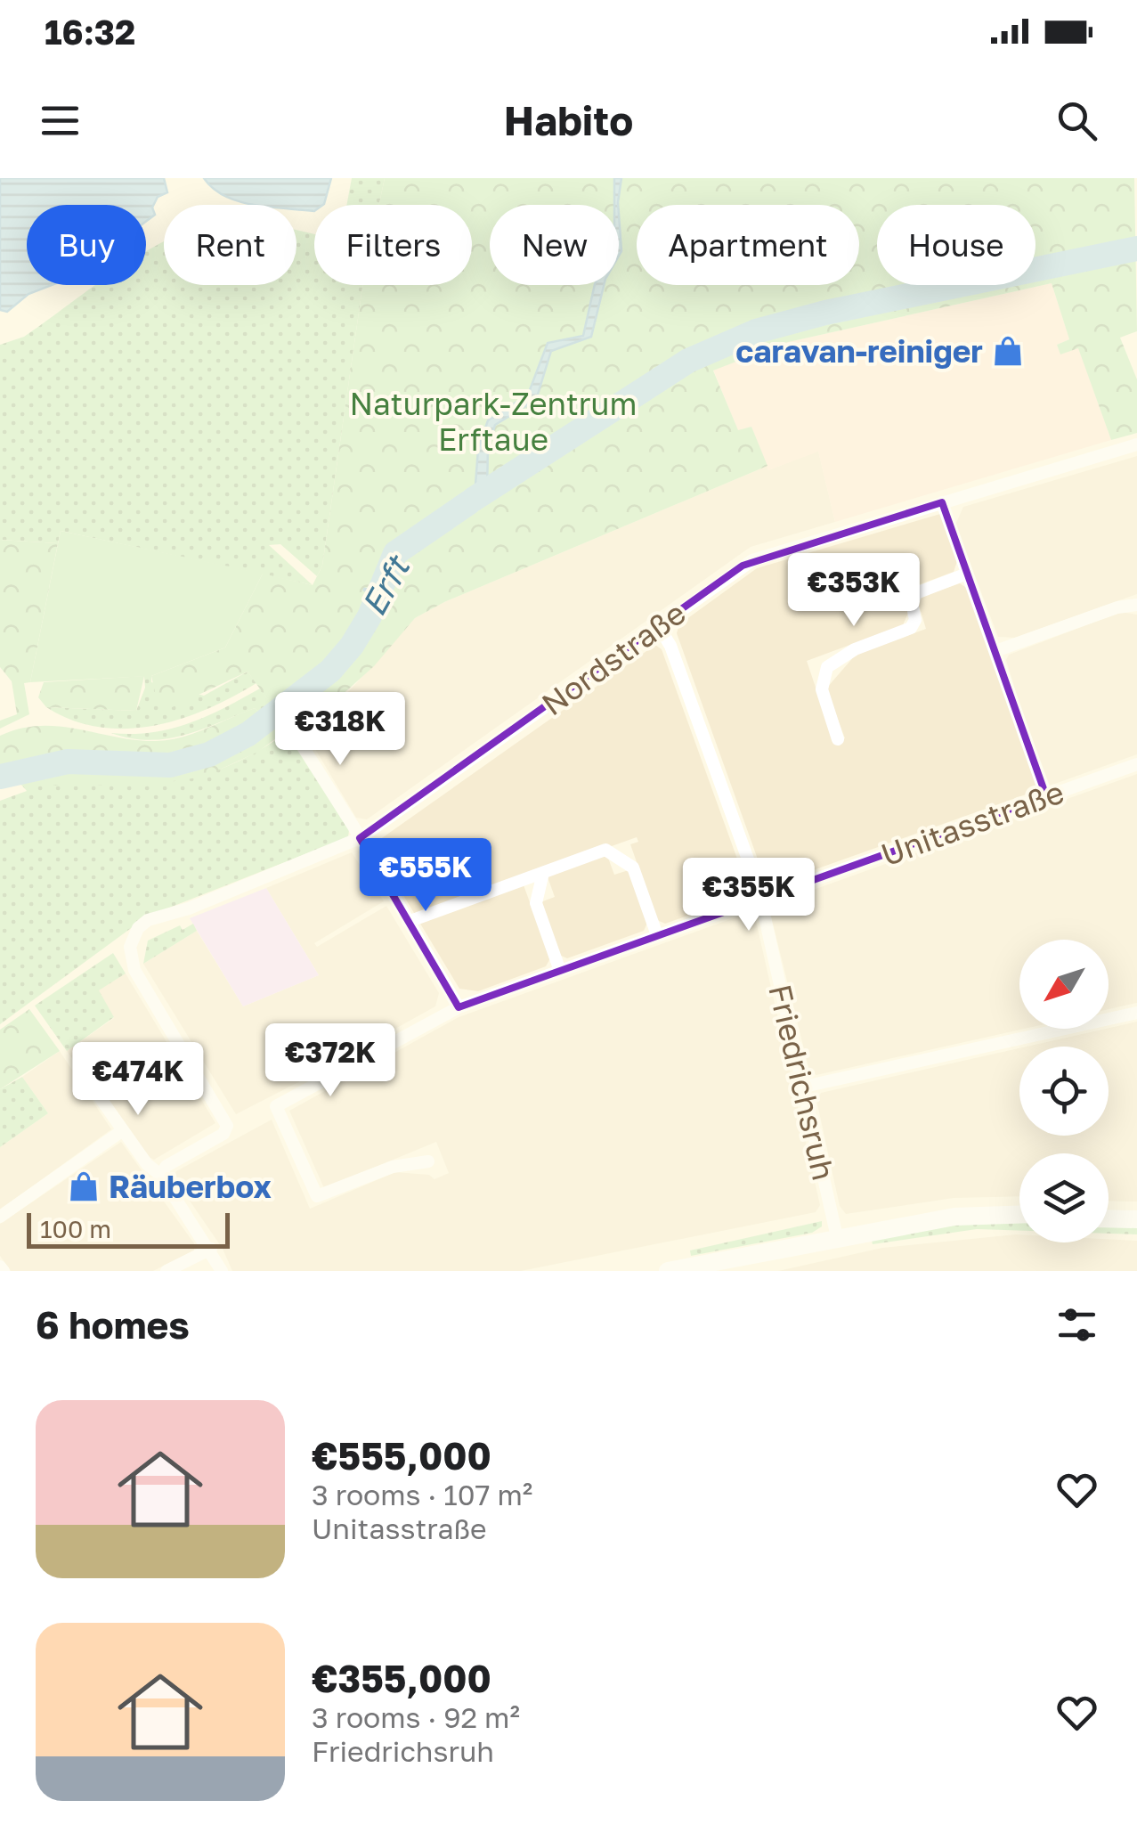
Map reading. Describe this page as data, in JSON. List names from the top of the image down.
{
  "streets": {
    "street": ["Nordstraße", "Unitasstraße", "Friedrichsruh"]
  },
  "crossings": [
    ["Nordstraße", "Friedrichsruh"],
    ["Unitasstraße", "Friedrichsruh"]
  ],
  "water": ["Erft"],
  "parks": ["Naturpark-Zentrum Erftaue"],
  "places": {
    "shop": ["caravan-reiniger", "Räuberbox"]
  },
  "scale_bar": "100 m",
  "north": "bottom left",
  "page": {
    "status": "16:32",
    "header": "Habito",
    "chip": [
      "Buy",
      "Rent",
      "Filters",
      "New",
      "Apartment",
      "House"
    ],
    "price": [
      "€353K",
      "€318K",
      "€555K",
      "€355K",
      "€372K",
      "€474K"
    ],
    "scale": "100 m",
    "heading": "6 homes",
    "list": [
      {
        "name": "€555,000",
        "note": "3 rooms · 107 m² · Unitasstraße"
      },
      {
        "name": "€355,000",
        "note": "3 rooms · 92 m² · Friedrichsruh"
      }
    ]
  }
}
